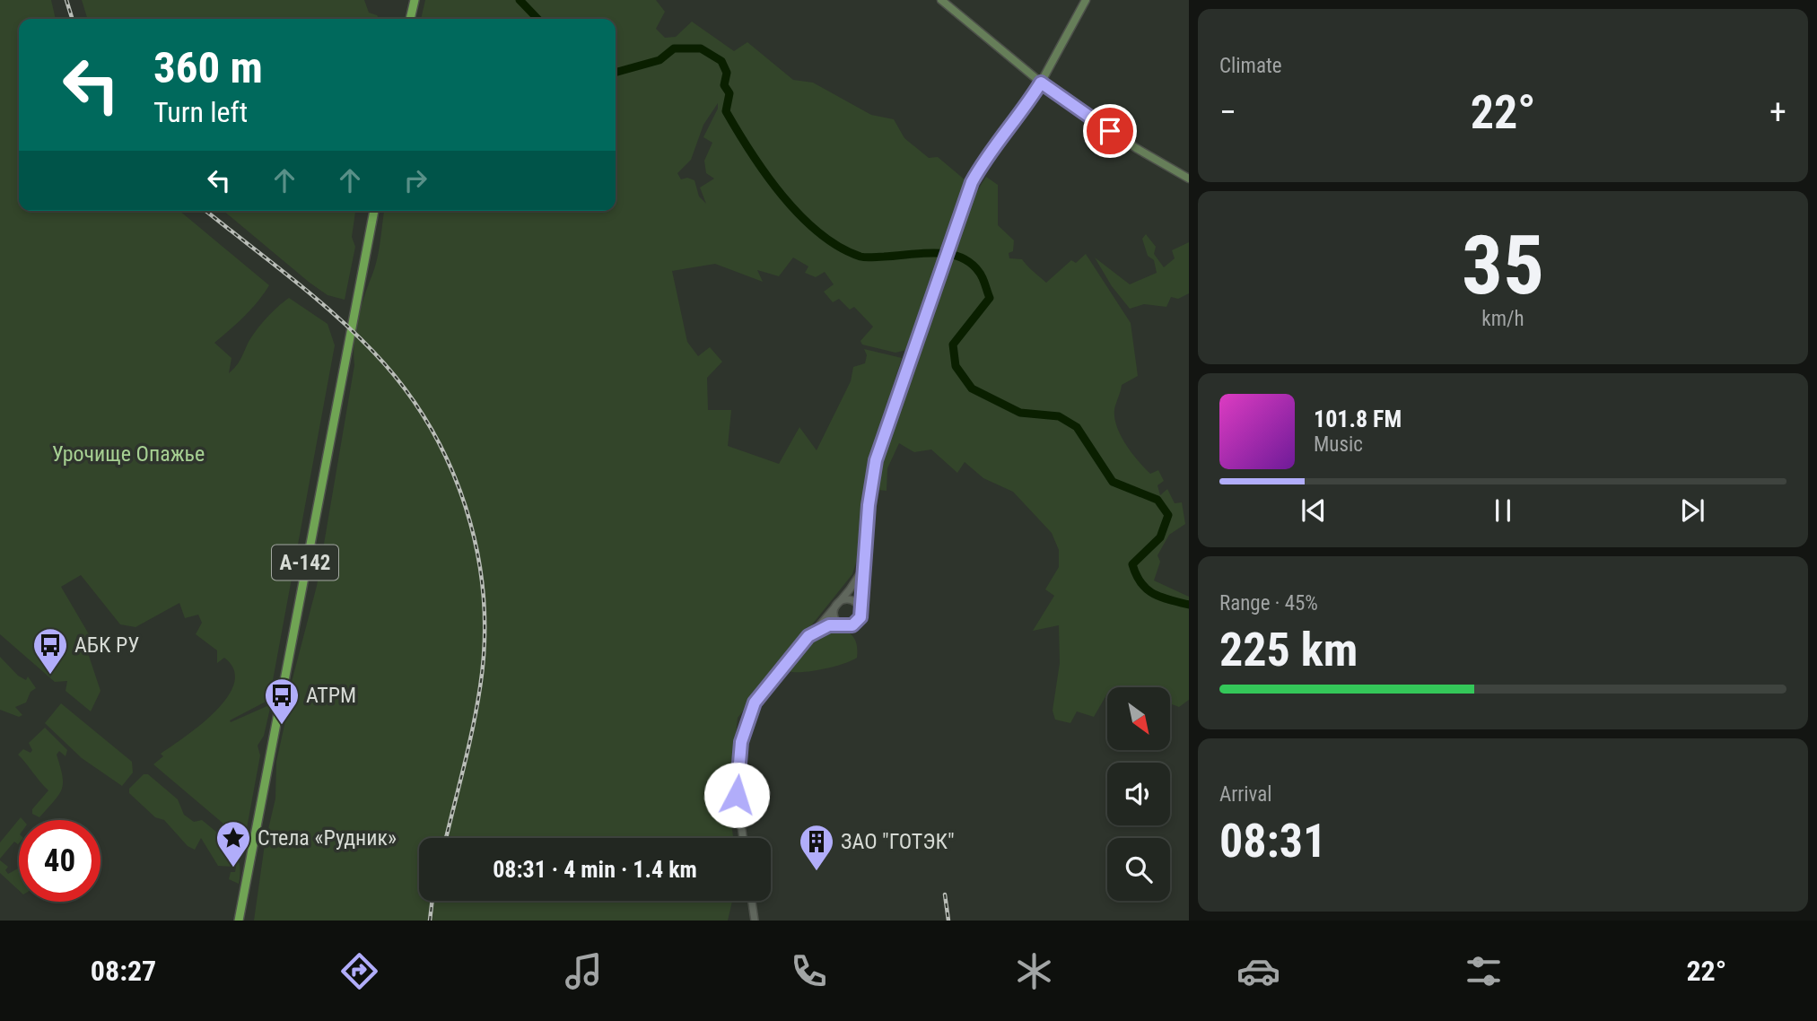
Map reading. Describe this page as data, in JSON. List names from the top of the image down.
{
  "streets": {
    "highway": ["А-142"]
  },
  "parks": ["Урочище Опажье"],
  "places": {
    "bus stop": ["АБК РУ", "АТРМ"],
    "place": ["Стела «Рудник»"],
    "building": ["ЗАО \"ГОТЭК\""]
  },
  "north": "bottom right",
  "page": {
    "tile": [
      "Climate",
      ["35", "km/h"],
      ["Range · 45%", "225 km"],
      ["Arrival", "08:31"]
    ],
    "turn": ["360 m", "Turn left"],
    "heat": ["−", "22°", "+"],
    "song": ["101.8 FM", "Music"],
    "limit": "40",
    "trip": "08:31 · 4 min · 1.4 km",
    "tabs": ["08:27", "22°"]
  }
}
